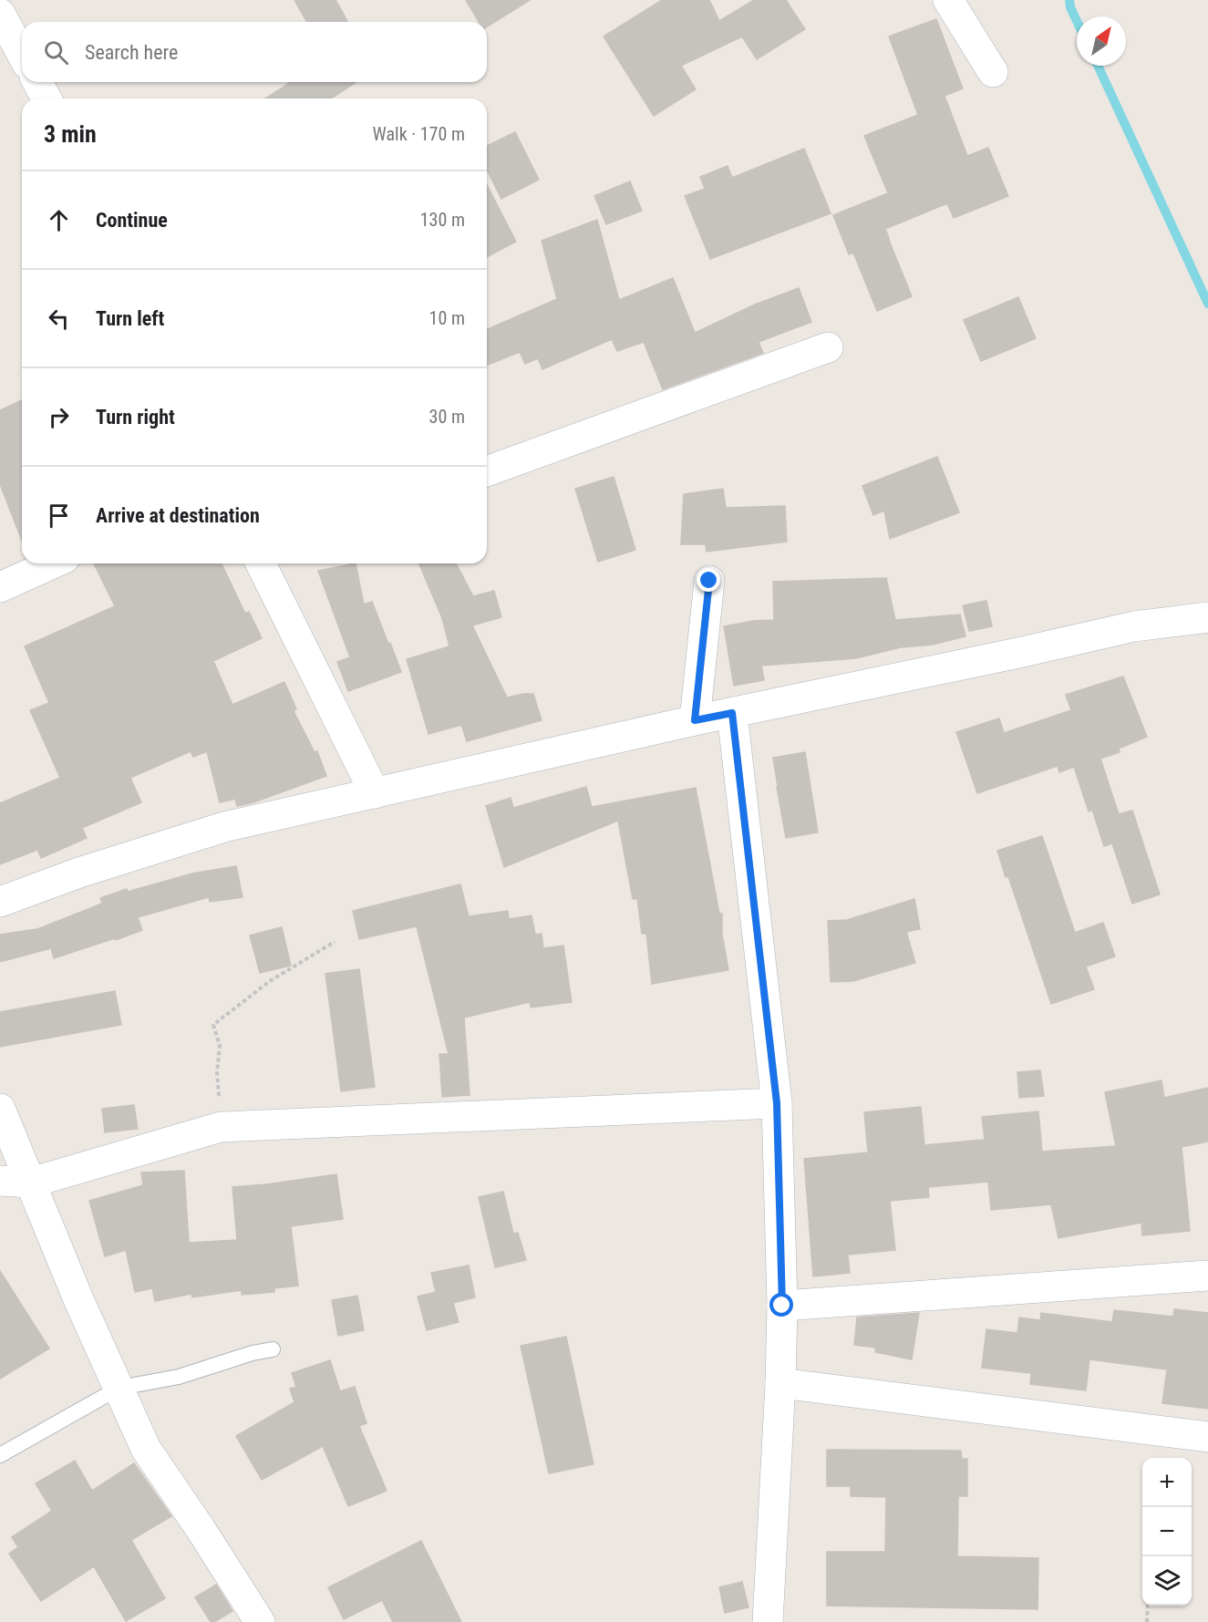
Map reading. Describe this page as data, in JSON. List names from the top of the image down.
{
  "north": "top right",
  "page": {
    "search": "Search here",
    "heading": ["3 min", "Walk · 170 m"],
    "list": [
      ["Continue", "130 m"],
      ["Turn left", "10 m"],
      ["Turn right", "30 m"],
      "Arrive at destination"
    ],
    "map_buttons": ["+", "−"]
  }
}
